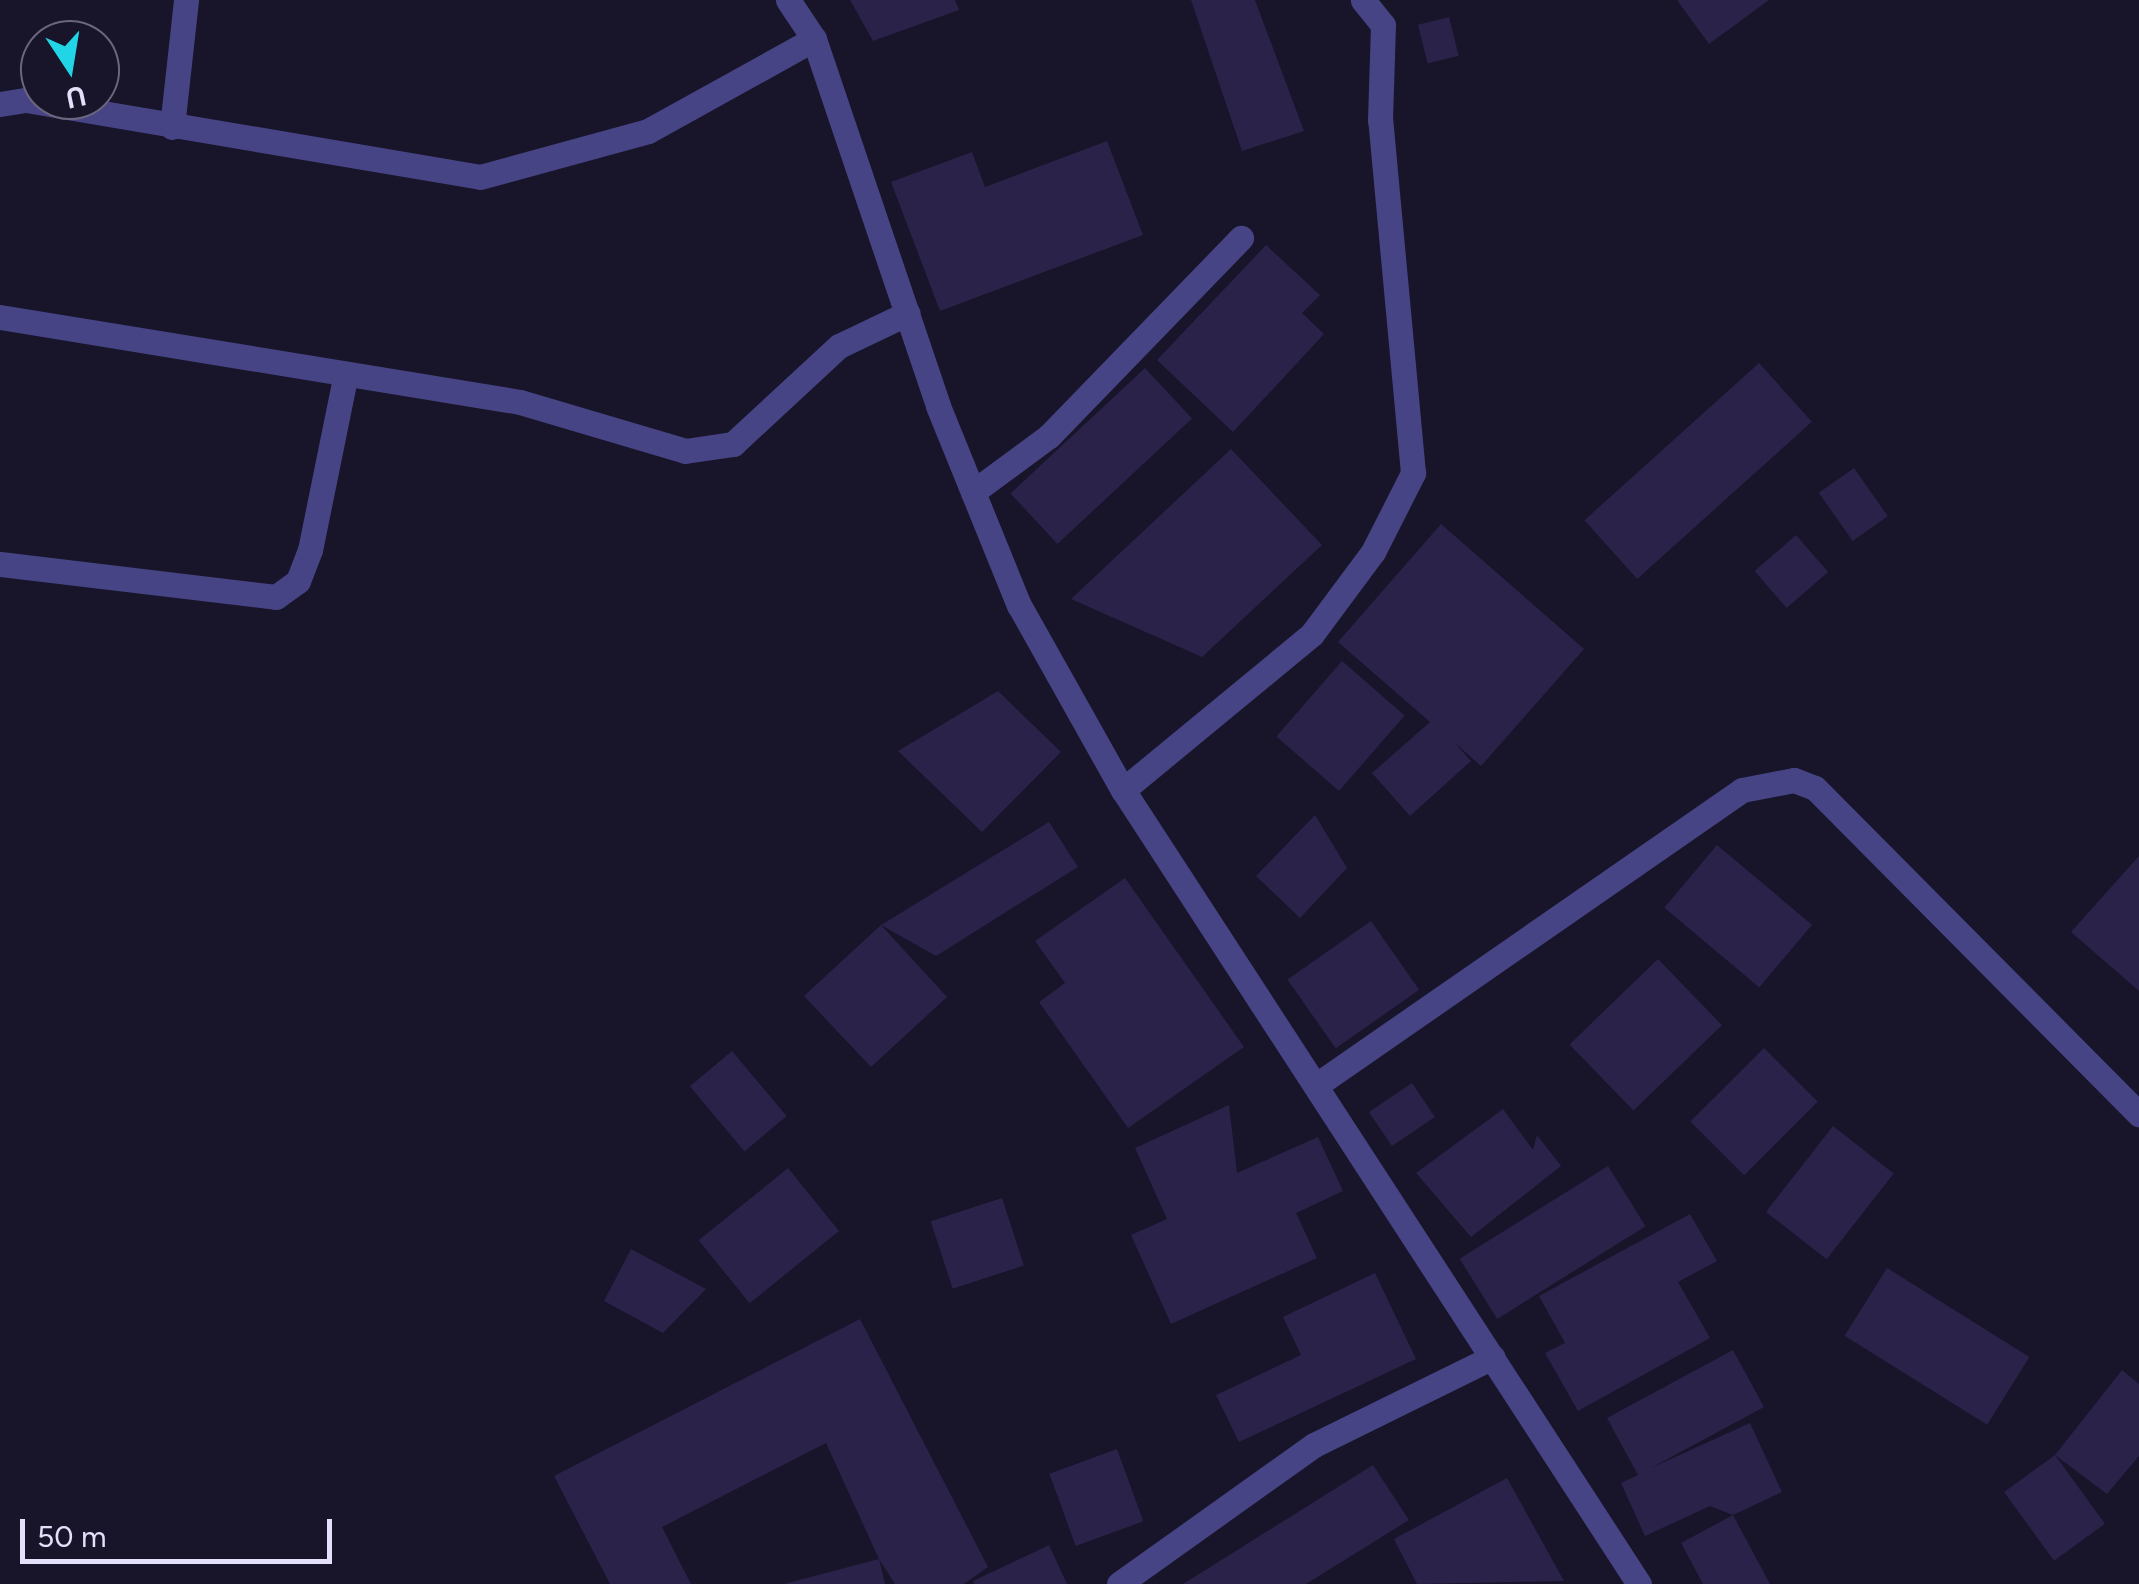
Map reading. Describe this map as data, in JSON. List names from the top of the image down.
{
  "scale_bar": "50 m",
  "north": "bottom"
}
